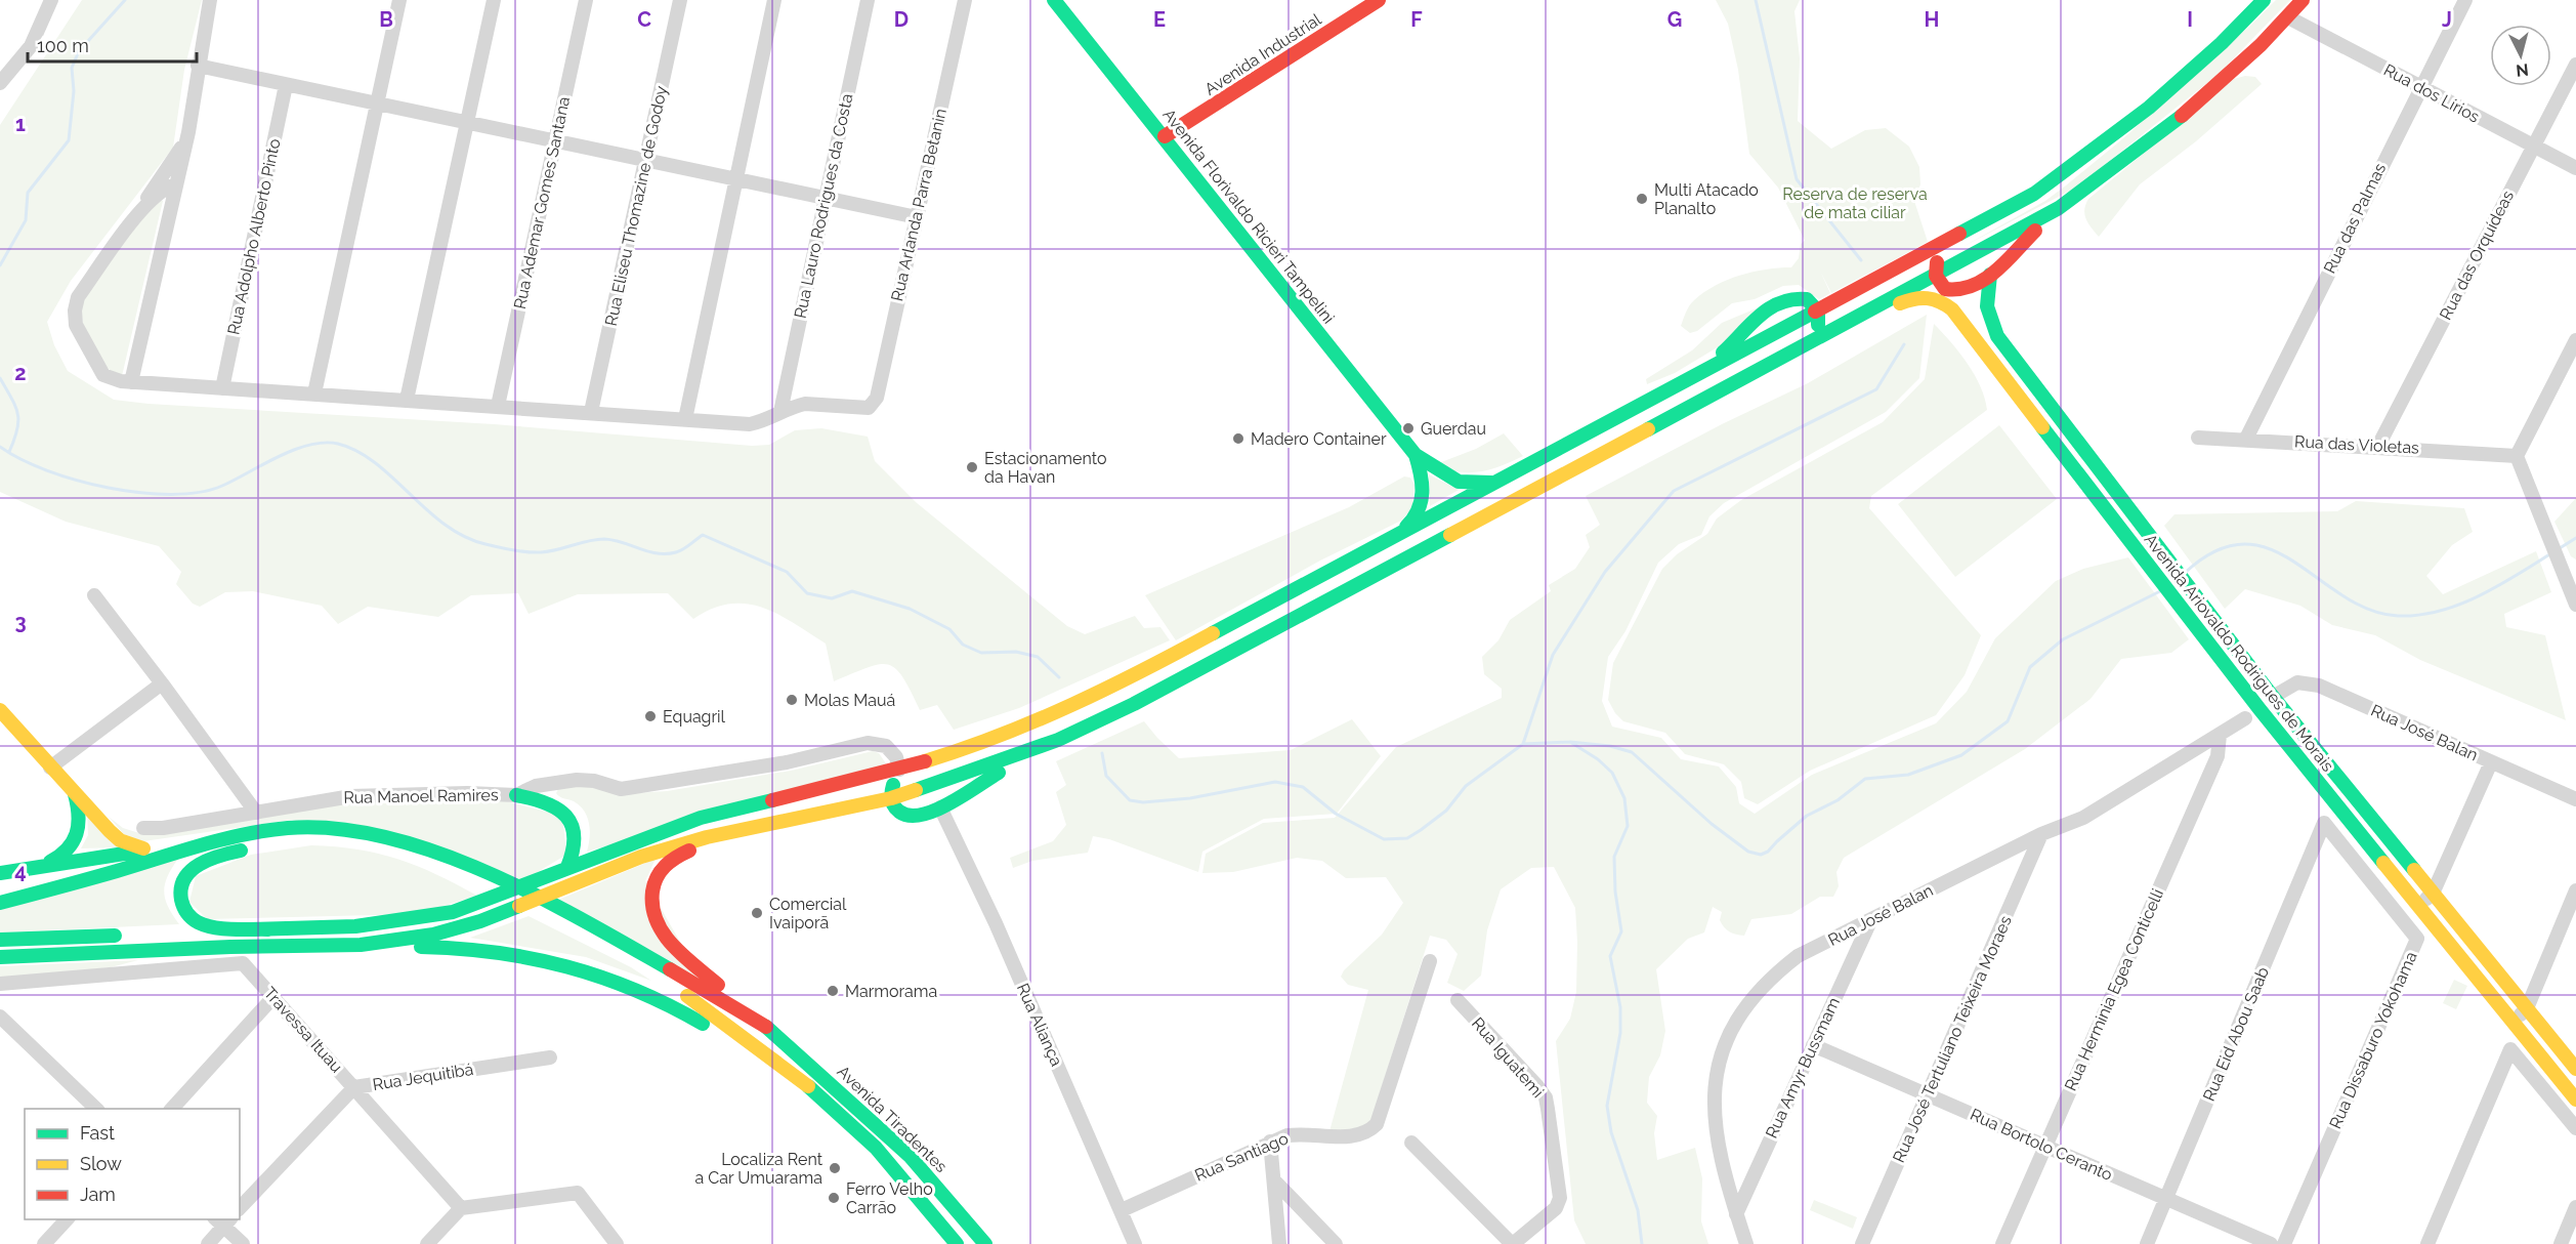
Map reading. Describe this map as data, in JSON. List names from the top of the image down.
{
  "streets": {
    "main road": [
      "Avenida Industrial",
      "Avenida Florivaldo Ricieri Tampelini",
      "Avenida Ariovaldo Rodrigues de Morais",
      "Avenida Tiradentes"
    ],
    "street": [
      "Rua dos Lírios",
      "Rua Ademar Gomes Santana",
      "Rua Arlanda Parra Betanin",
      "Rua Eliseu Thomazine de Godoy",
      "Rua Lauro Rodrigues da Costa",
      "Rua das Palmas",
      "Rua Adolpho Alberto Pinto",
      "Rua das Orquídeas",
      "Rua das Violetas",
      "Rua José Balan",
      "Rua Manoel Ramires",
      "Rua Herminia Egea Conticelli",
      "Rua Aliança",
      "Travessa Ituau",
      "Rua Eid Abou Saab",
      "Rua José Tertuliano Teixeira Moraes",
      "Rua Dissaburo Yokohama",
      "Rua Iguatemi",
      "Rua Amyr Bussmam",
      "Rua Jequitibá",
      "Rua Bortolo Ceranto",
      "Rua Santiago"
    ]
  },
  "crossings": [
    ["Avenida Industrial", "Avenida Florivaldo Ricieri Tampelini"],
    ["Rua dos Lírios", "Rua das Palmas"],
    ["Rua dos Lírios", "Rua das Orquídeas"],
    ["Rua Arlanda Parra Betanin", "Rua Lauro Rodrigues da Costa"],
    ["Rua das Palmas", "Rua das Violetas"],
    ["Rua das Orquídeas", "Rua das Violetas"],
    ["Avenida Ariovaldo Rodrigues de Morais", "Rua José Balan"],
    ["Rua José Balan", "Rua Herminia Egea Conticelli"],
    ["Rua José Balan", "Rua José Tertuliano Teixeira Moraes"],
    ["Rua José Balan", "Rua Amyr Bussmam"],
    ["Rua Herminia Egea Conticelli", "Rua Bortolo Ceranto"],
    ["Rua Aliança", "Rua Santiago"],
    ["Travessa Ituau", "Rua Jequitibá"],
    ["Rua Eid Abou Saab", "Rua Dissaburo Yokohama"],
    ["Rua Eid Abou Saab", "Rua Bortolo Ceranto"],
    ["Rua José Tertuliano Teixeira Moraes", "Rua Bortolo Ceranto"],
    ["Rua Amyr Bussmam", "Rua Bortolo Ceranto"]
  ],
  "parks": ["Reserva de reserva de mata ciliar"],
  "places": [
    "Multi Atacado Planalto",
    "Guerdau",
    "Madero Container",
    "Estacionamento da Havan",
    "Molas Mauá",
    "Equagril",
    "Comercial Ivaiporã",
    "Marmorama",
    "Localiza Rent a Car Umuarama",
    "Ferro Velho Carrão"
  ],
  "legend": ["Fast", "Slow", "Jam"],
  "scale_bar": "100 m",
  "north": "bottom",
  "grid": {
    "columns": [
      "B",
      "C",
      "D",
      "E",
      "F",
      "G",
      "H",
      "I",
      "J"
    ],
    "rows": [
      "1",
      "2",
      "3",
      "4"
    ]
  }
}
